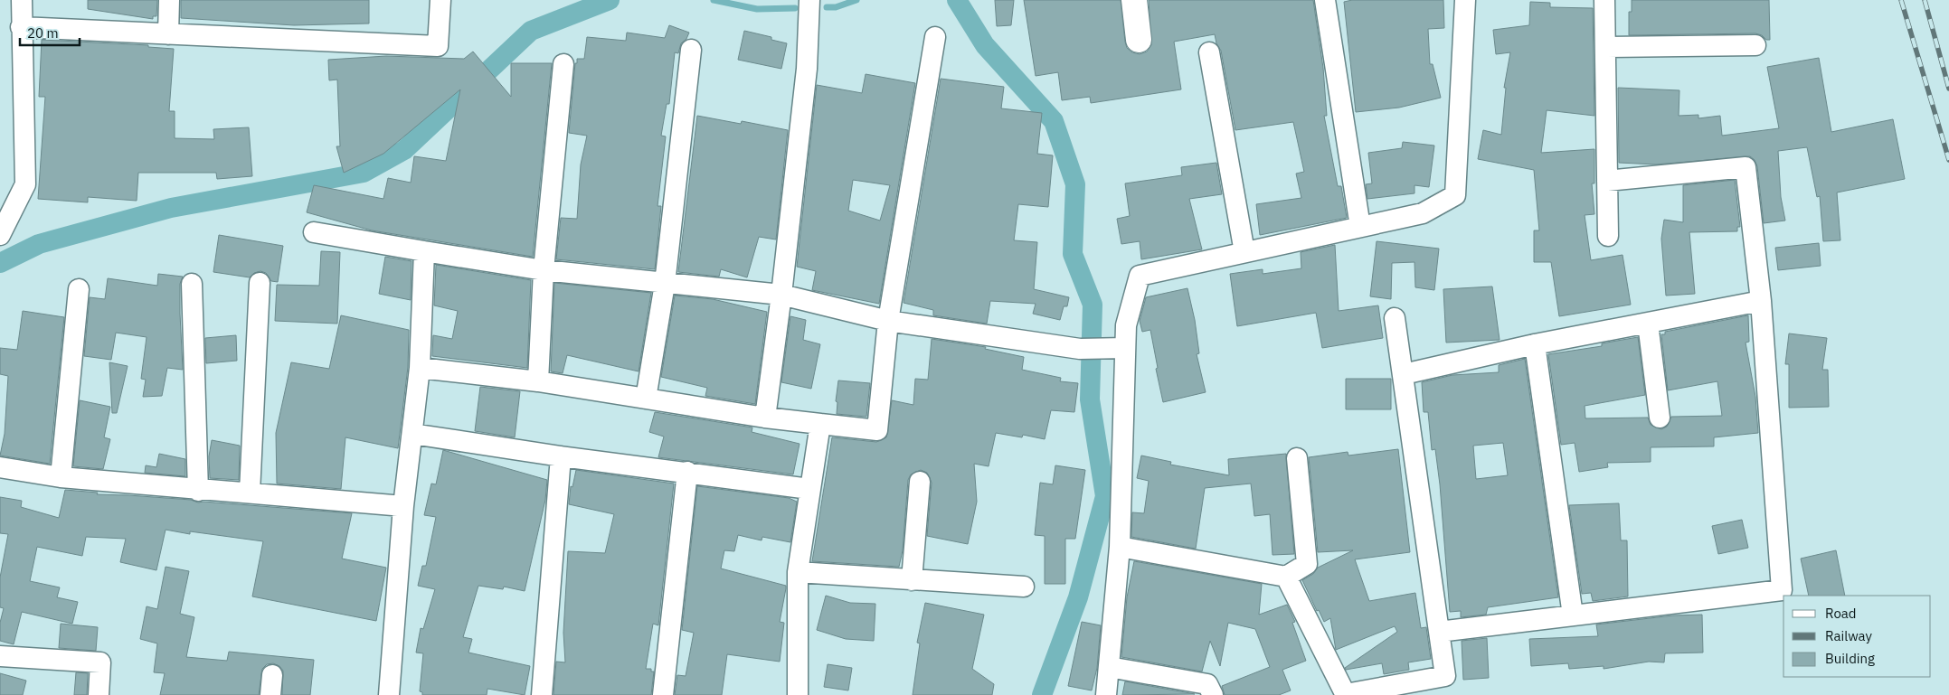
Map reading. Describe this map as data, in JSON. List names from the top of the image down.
{
  "legend": ["Road", "Railway", "Building"],
  "scale_bar": "20 m"
}
